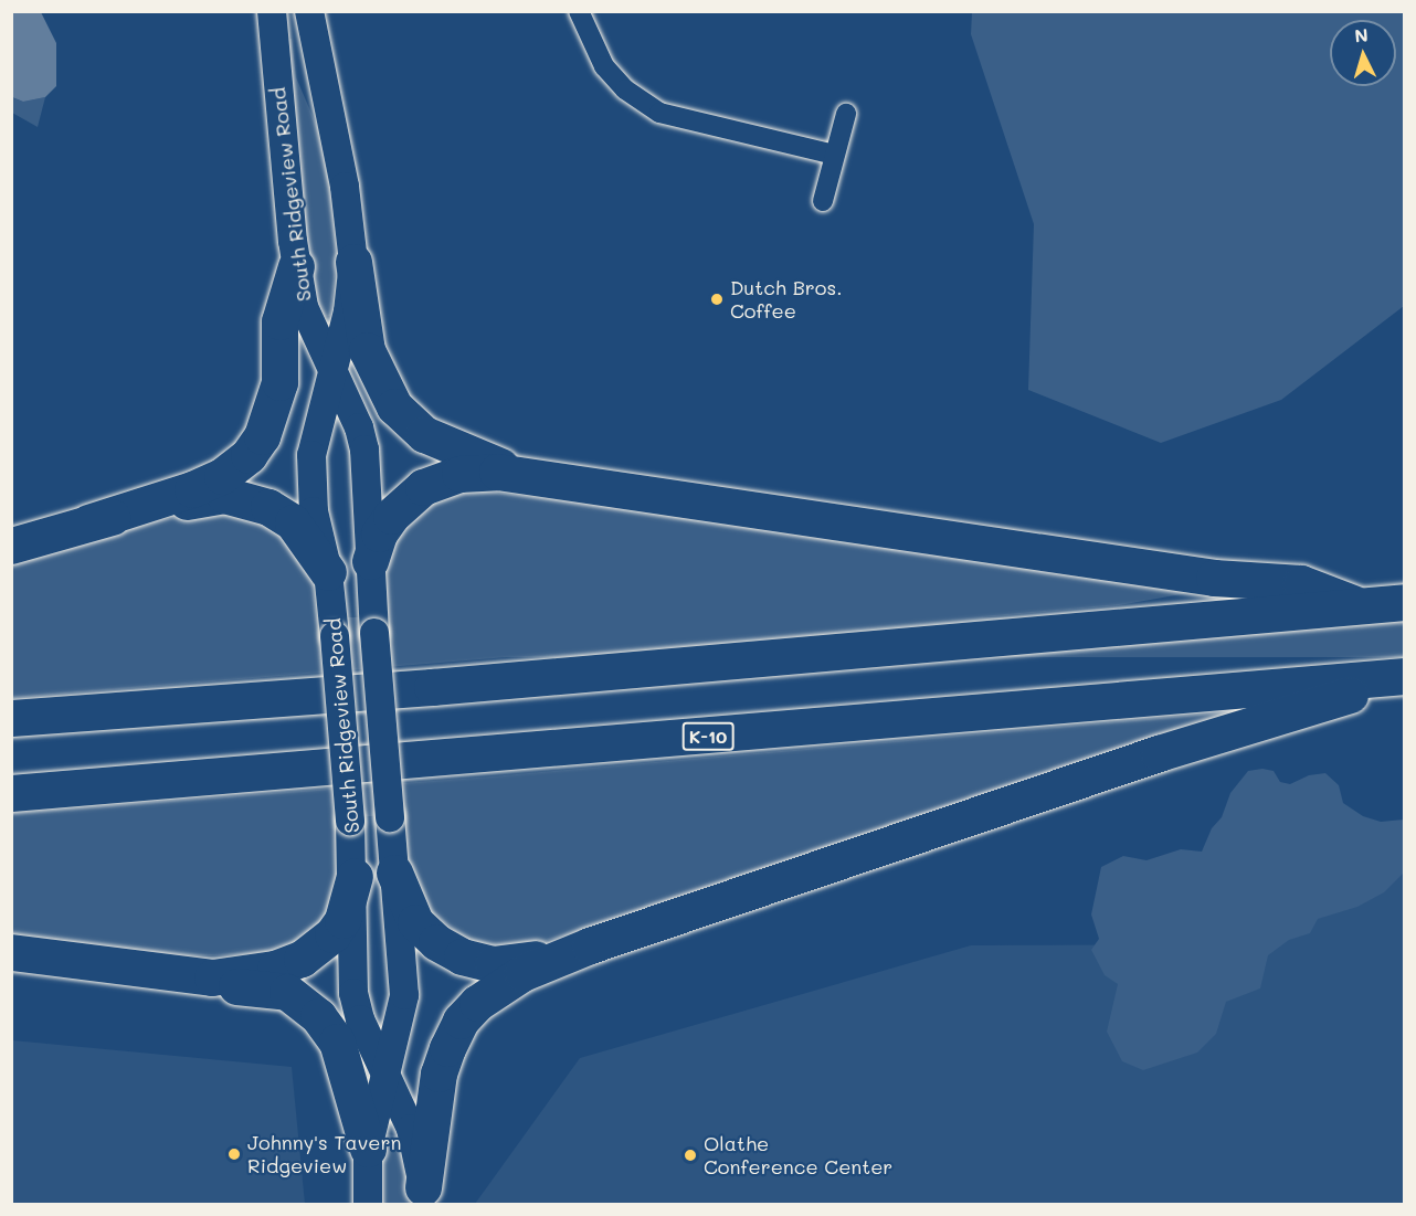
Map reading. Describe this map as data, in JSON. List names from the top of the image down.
{
  "streets": {
    "highway": ["K-10"],
    "main road": ["South Ridgeview Road"]
  },
  "places": ["Dutch Bros. Coffee", "Johnny's Tavern Ridgeview", "Olathe Conference Center"],
  "north": "top"
}
